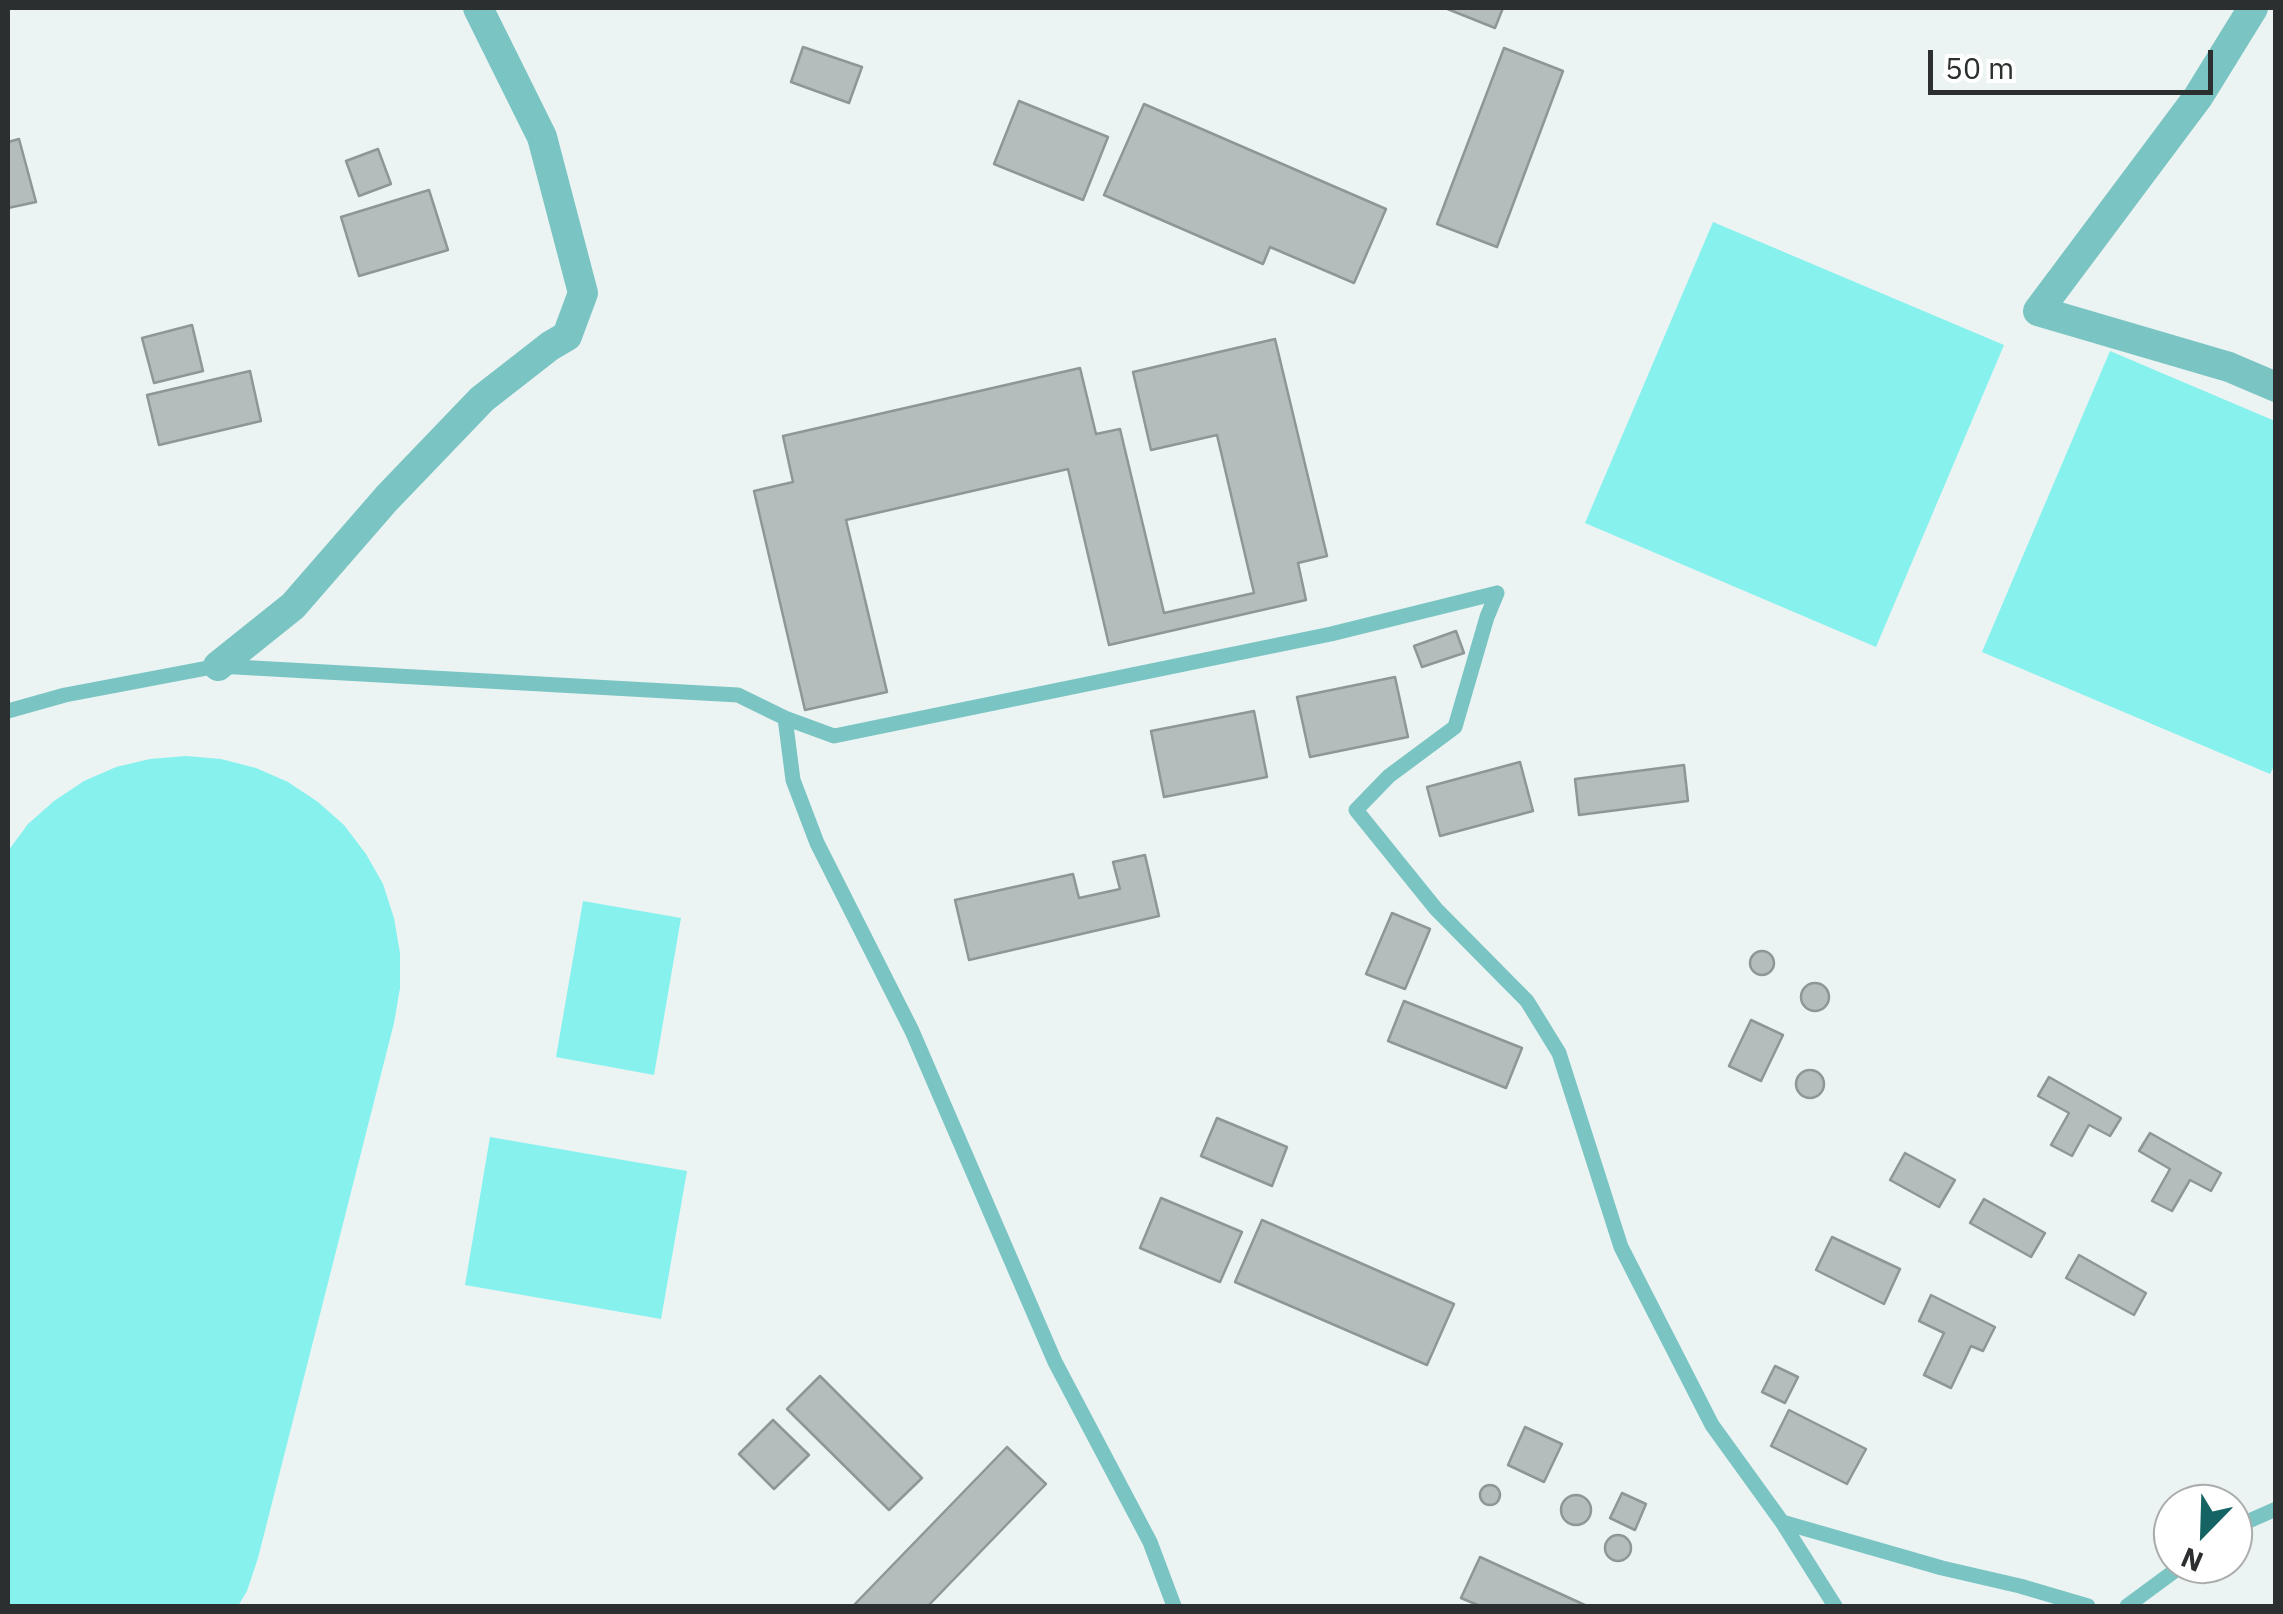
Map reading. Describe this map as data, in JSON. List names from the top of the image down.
{
  "scale_bar": "50 m",
  "north": "bottom left"
}
